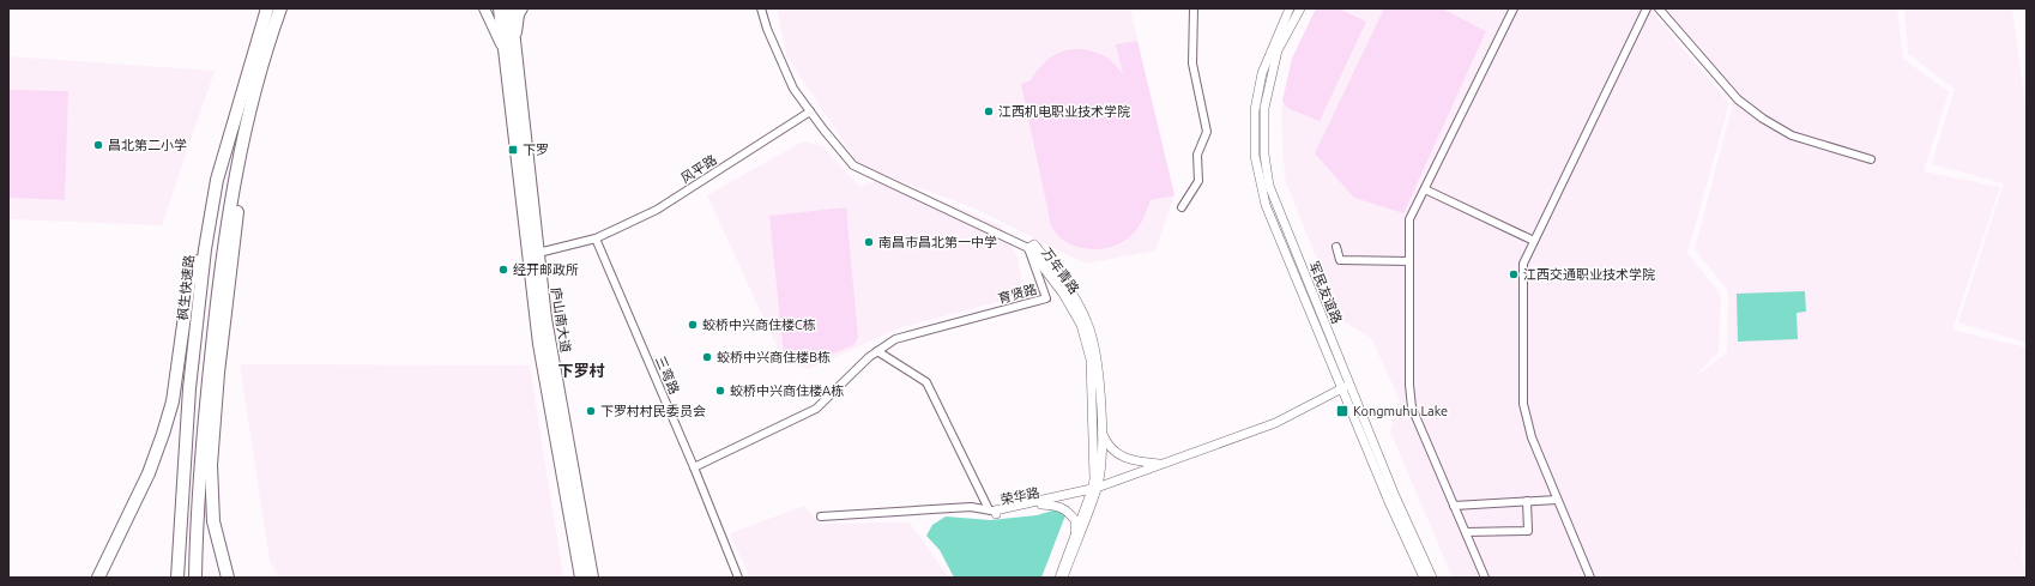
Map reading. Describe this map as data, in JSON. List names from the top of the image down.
{
  "streets": {
    "highway": ["枫生快速路", "庐山南大道"],
    "street": [
      "风平路",
      "万年青路",
      "军民友谊路",
      "育贤路",
      "三弯路",
      "荣华路"
    ]
  },
  "crossings": [
    ["风平路", "三弯路"],
    ["万年青路", "育贤路"],
    ["万年青路", "荣华路"],
    ["军民友谊路", "荣华路"],
    ["育贤路", "三弯路"]
  ],
  "districts": ["下罗村"],
  "places": {
    "other": [
      "江西机电职业技术学院",
      "昌北第二小学",
      "南昌市昌北第一中学",
      "经开邮政所",
      "江西交通职业技术学院",
      "蛟桥中兴商住楼C栋",
      "蛟桥中兴商住楼B栋",
      "蛟桥中兴商住楼A栋",
      "下罗村村民委员会"
    ],
    "transit": ["下罗", "Kongmuhu Lake"]
  }
}
